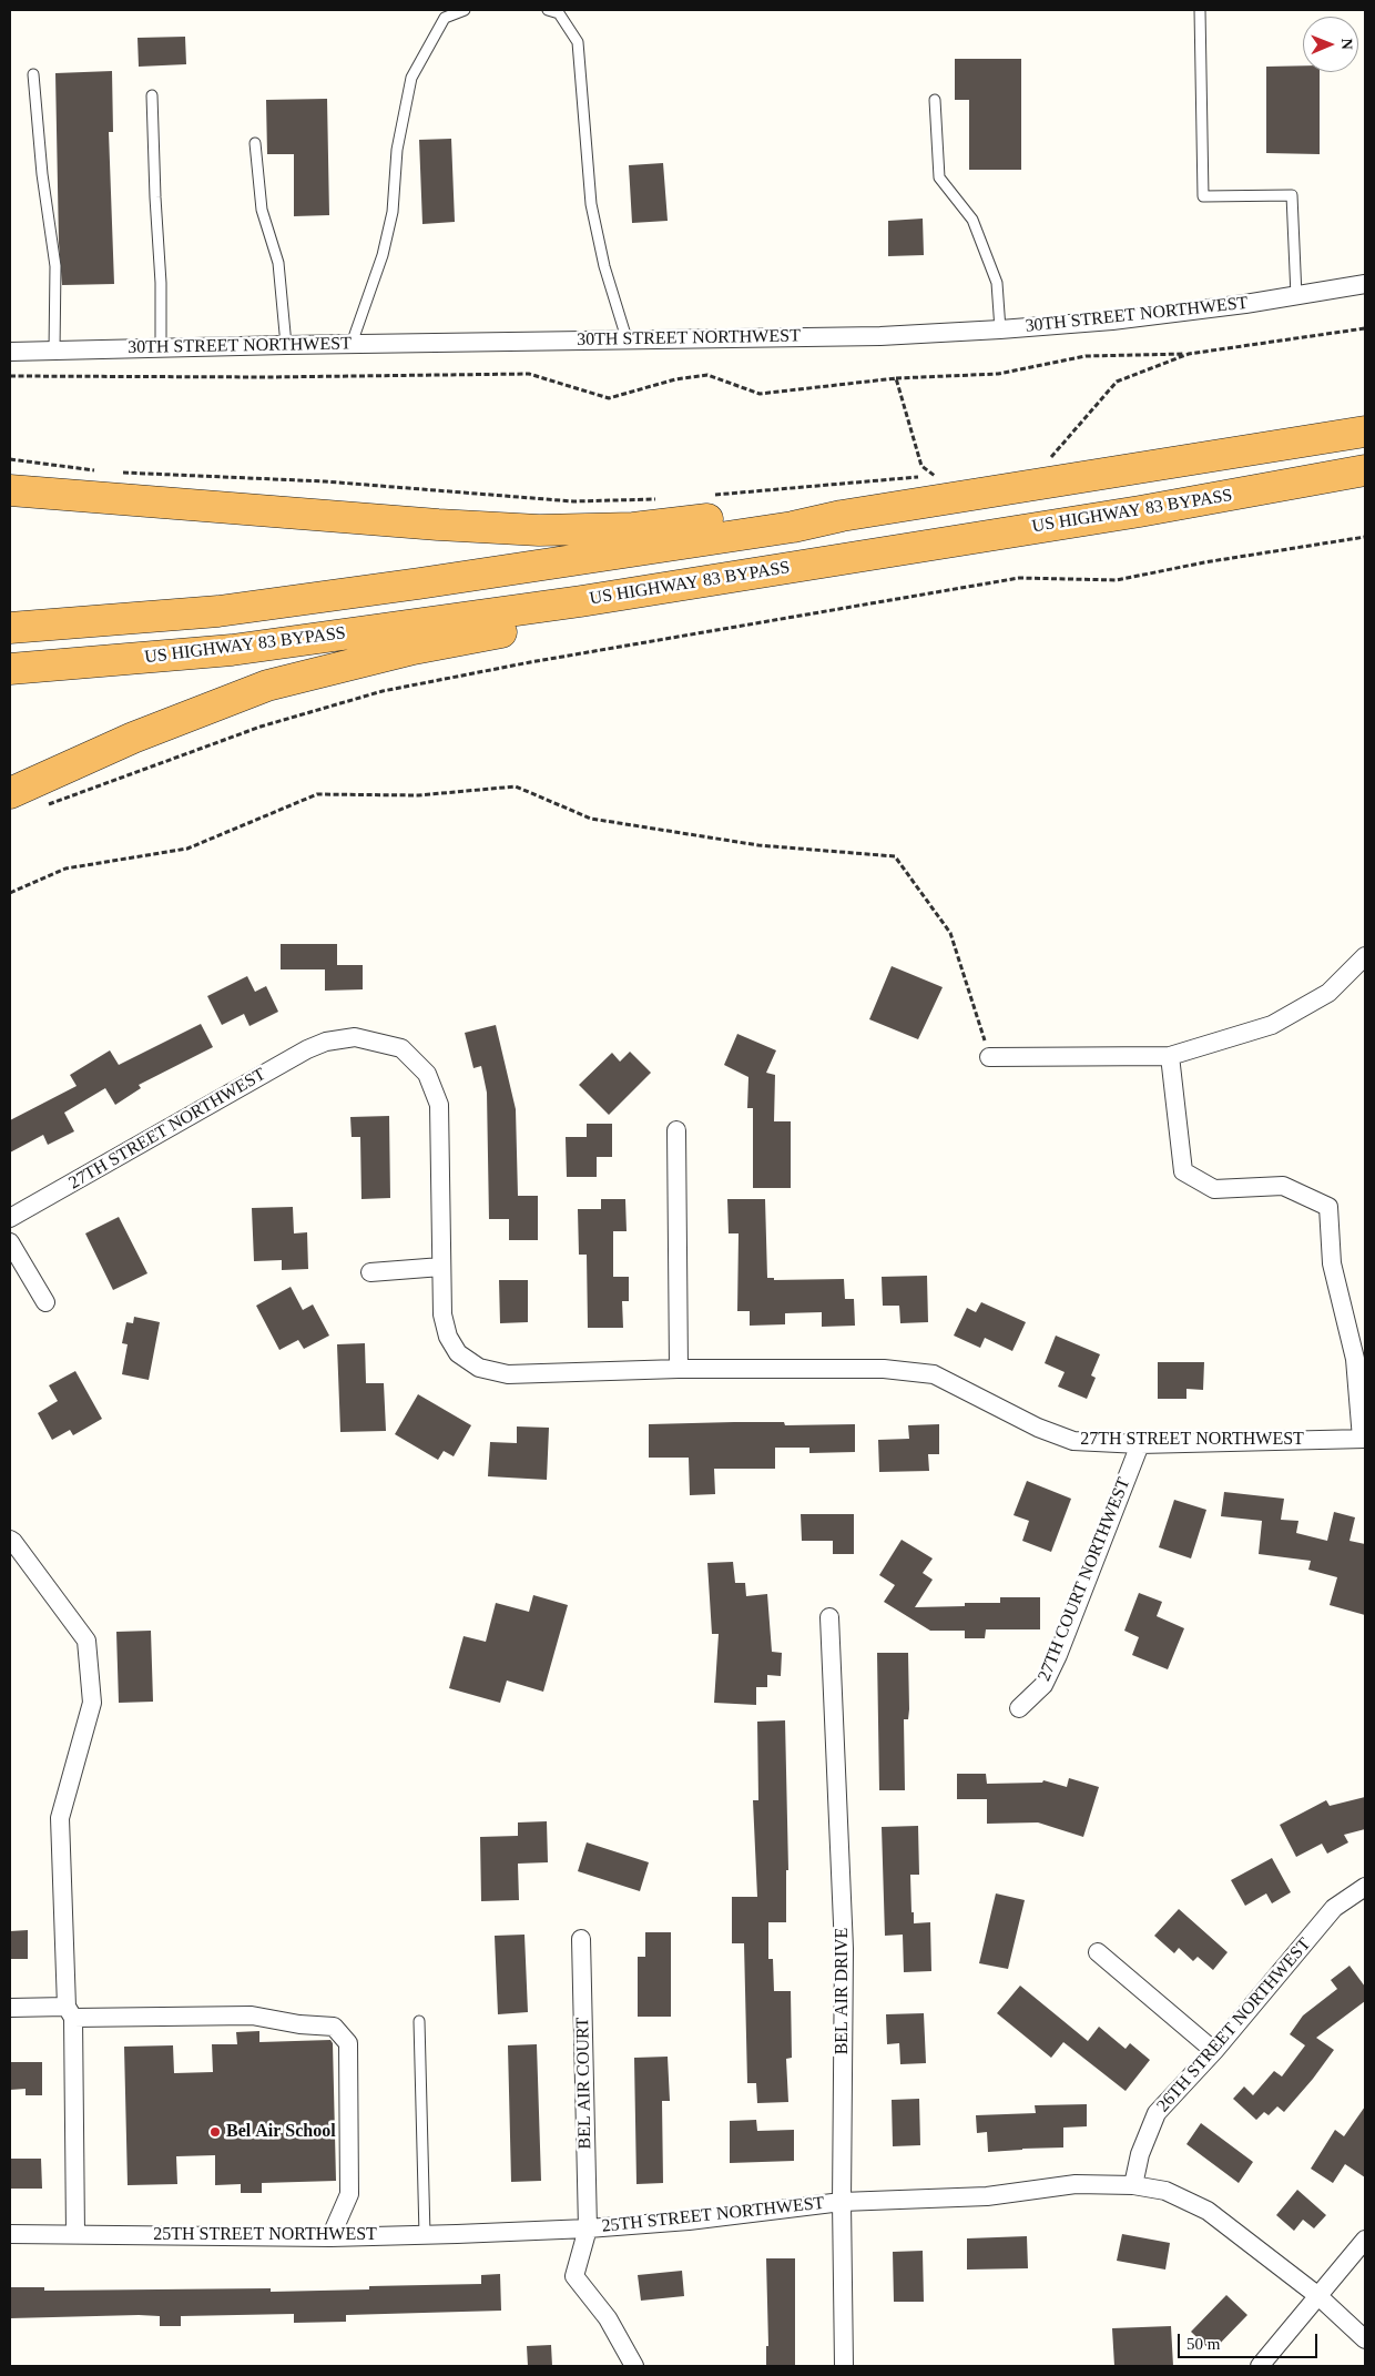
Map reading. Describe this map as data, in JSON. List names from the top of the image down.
{
  "streets": {
    "highway": ["US HIGHWAY 83 BYPASS"],
    "street": [
      "30TH STREET NORTHWEST",
      "27TH STREET NORTHWEST",
      "27TH COURT NORTHWEST",
      "BEL AIR DRIVE",
      "26TH STREET NORTHWEST",
      "BEL AIR COURT",
      "25TH STREET NORTHWEST"
    ]
  },
  "crossings": [
    ["27TH STREET NORTHWEST", "27TH COURT NORTHWEST"],
    ["BEL AIR DRIVE", "25TH STREET NORTHWEST"],
    ["26TH STREET NORTHWEST", "25TH STREET NORTHWEST"],
    ["BEL AIR COURT", "25TH STREET NORTHWEST"]
  ],
  "places": ["Bel Air School"],
  "scale_bar": "50 m",
  "north": "right"
}
